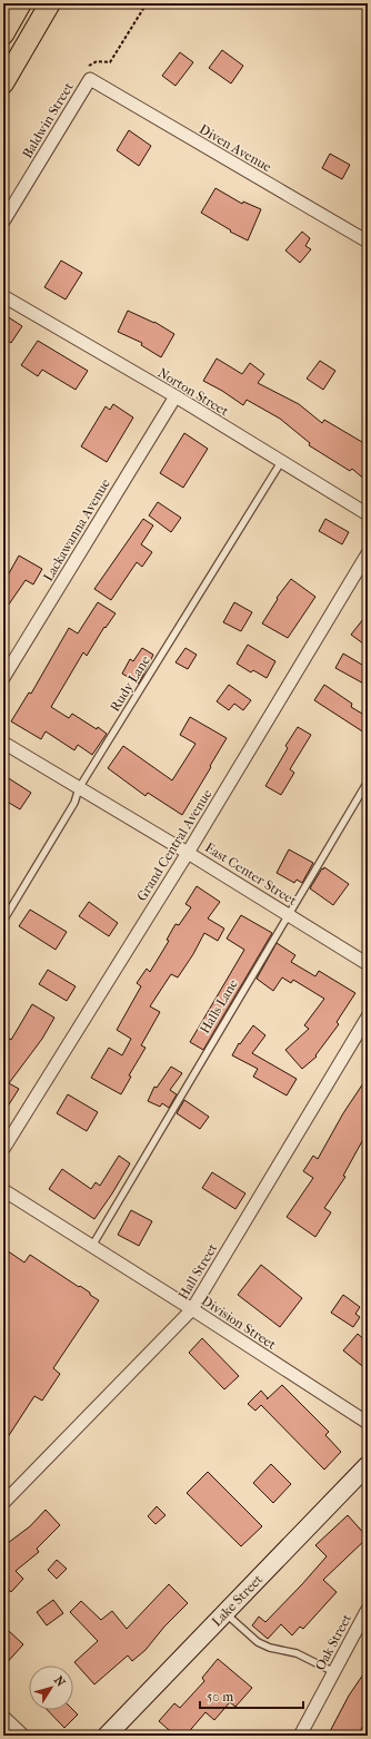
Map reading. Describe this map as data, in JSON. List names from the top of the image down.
{
  "streets": {
    "main road": ["Lake Street"],
    "street": [
      "Baldwin Street",
      "Diven Avenue",
      "Norton Street",
      "Lackawanna Avenue",
      "Grand Central Avenue",
      "East Center Street",
      "Hall Street",
      "Division Street",
      "Oak Street"
    ],
    "lane": ["Rudy Lane", "Halls Lane"]
  },
  "crossings": [
    ["Baldwin Street", "Diven Avenue"],
    ["Norton Street", "Lackawanna Avenue"],
    ["Norton Street", "Rudy Lane"],
    ["Rudy Lane", "East Center Street"],
    ["Grand Central Avenue", "East Center Street"],
    ["East Center Street", "Halls Lane"],
    ["Halls Lane", "Division Street"],
    ["Hall Street", "Division Street"]
  ],
  "scale_bar": "50 m",
  "north": "top right"
}
